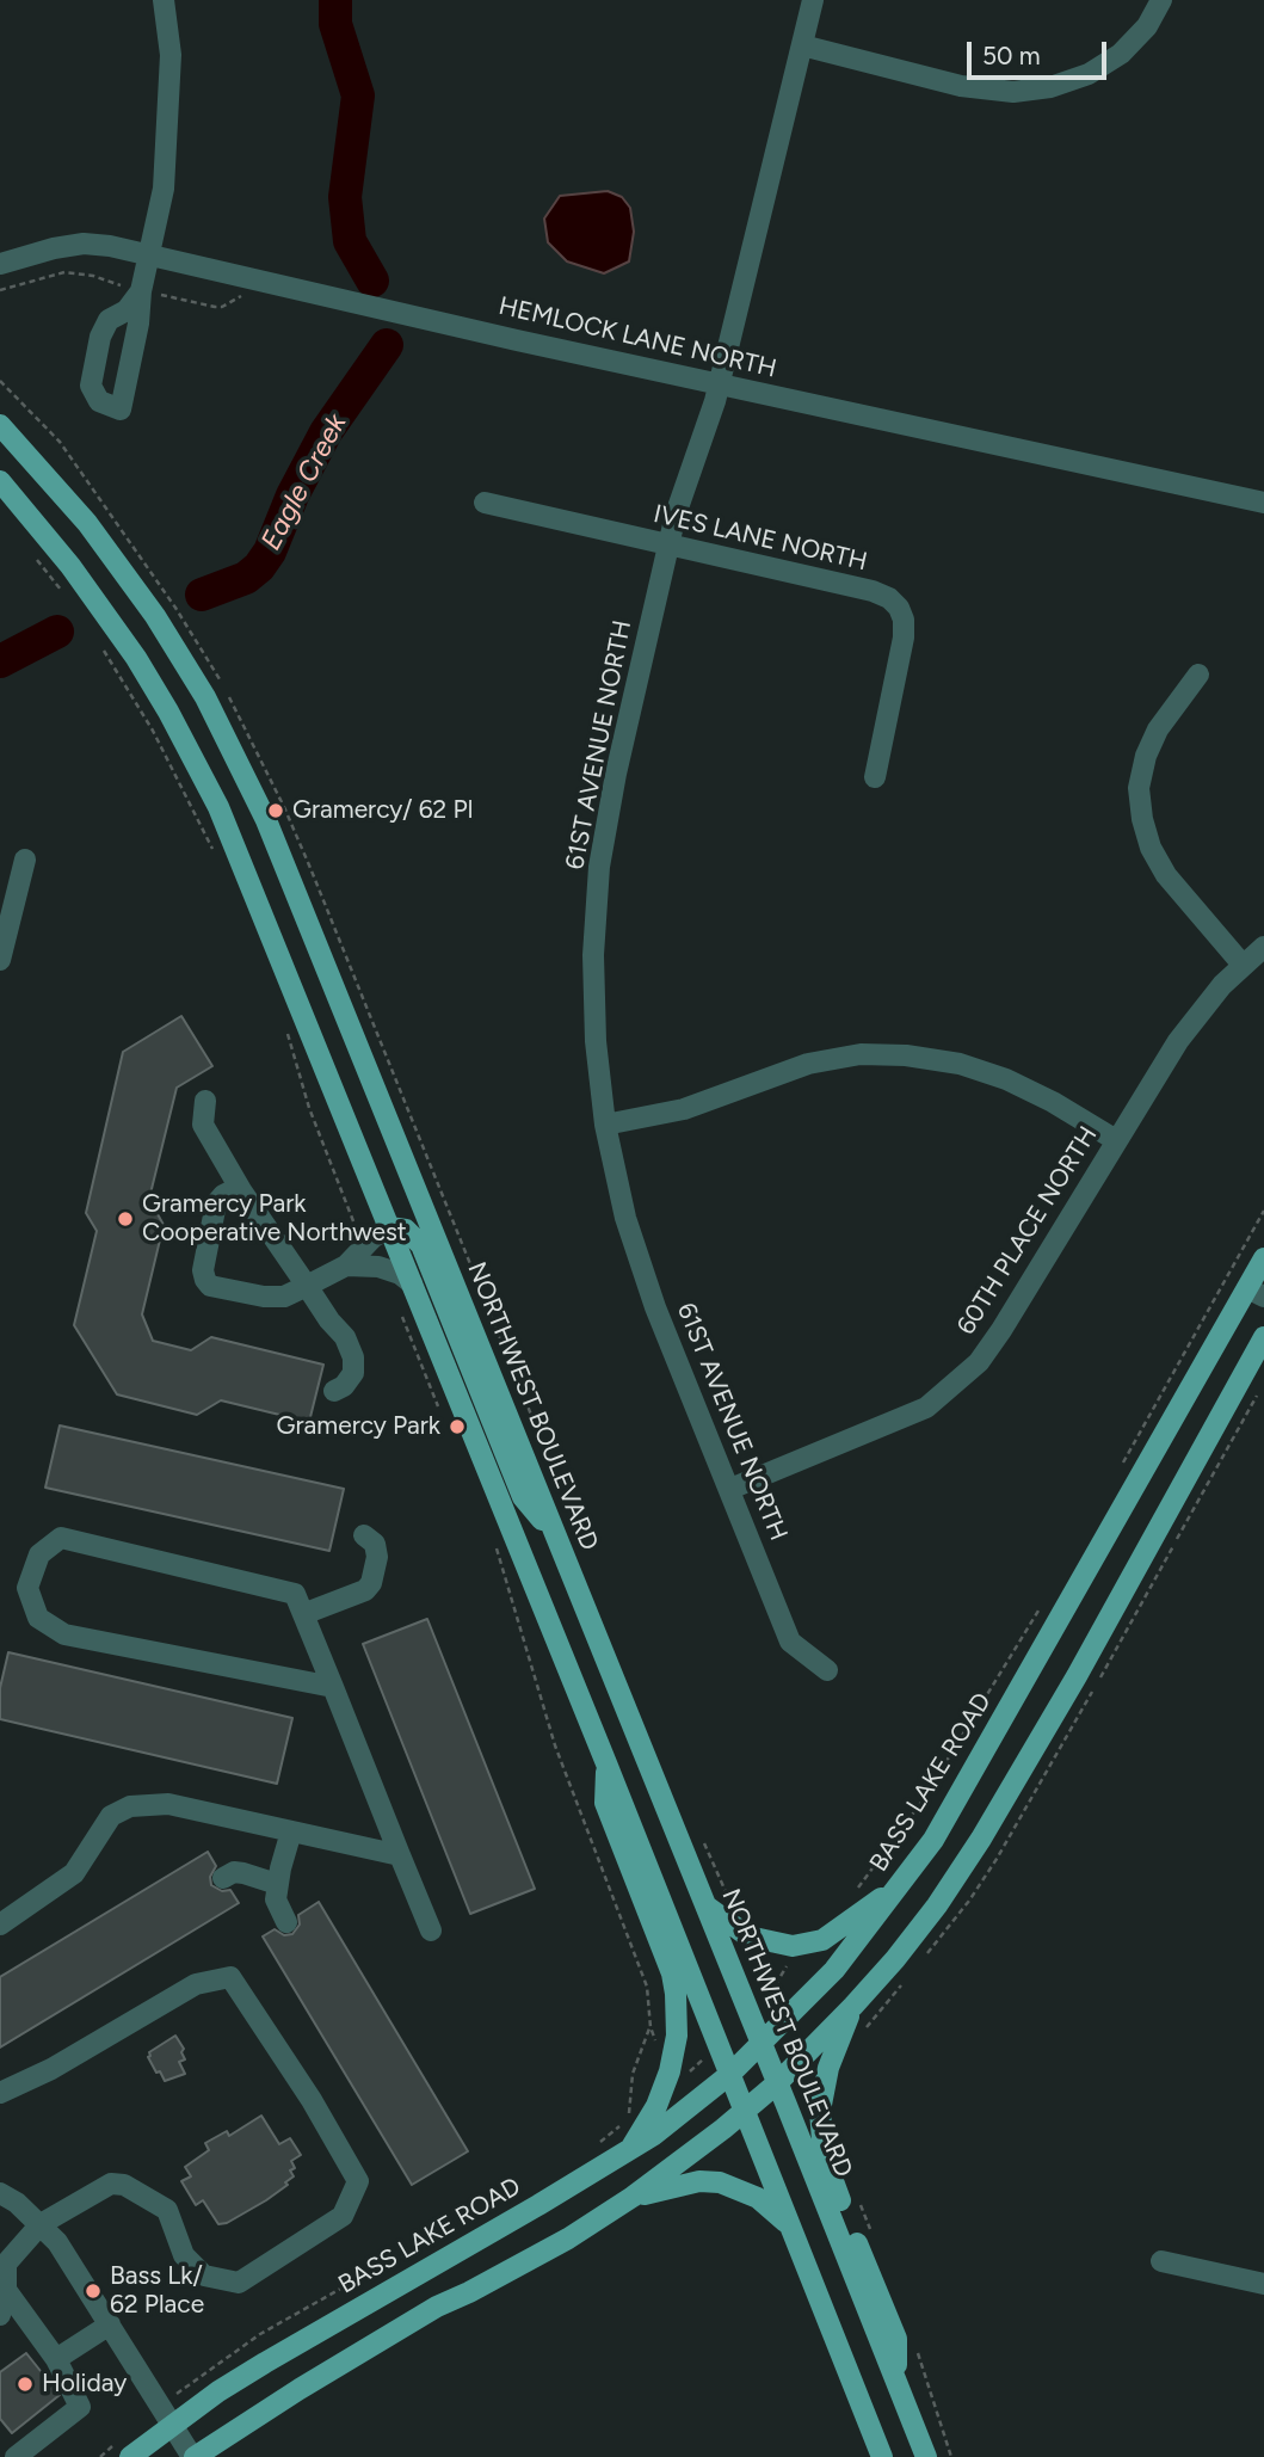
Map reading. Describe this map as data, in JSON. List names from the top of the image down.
{
  "streets": {
    "main road": ["NORTHWEST BOULEVARD", "BASS LAKE ROAD"],
    "street": [
      "HEMLOCK LANE NORTH",
      "IVES LANE NORTH",
      "61ST AVENUE NORTH",
      "60TH PLACE NORTH"
    ]
  },
  "crossings": [
    ["HEMLOCK LANE NORTH", "61ST AVENUE NORTH"],
    ["IVES LANE NORTH", "61ST AVENUE NORTH"],
    ["61ST AVENUE NORTH", "60TH PLACE NORTH"],
    ["NORTHWEST BOULEVARD", "BASS LAKE ROAD"]
  ],
  "water": ["Eagle Creek"],
  "places": [
    "Gramercy/ 62 Pl",
    "Gramercy Park Cooperative Northwest",
    "Gramercy Park",
    "Bass Lk/ 62 Place",
    "Holiday"
  ],
  "scale_bar": "50 m"
}
